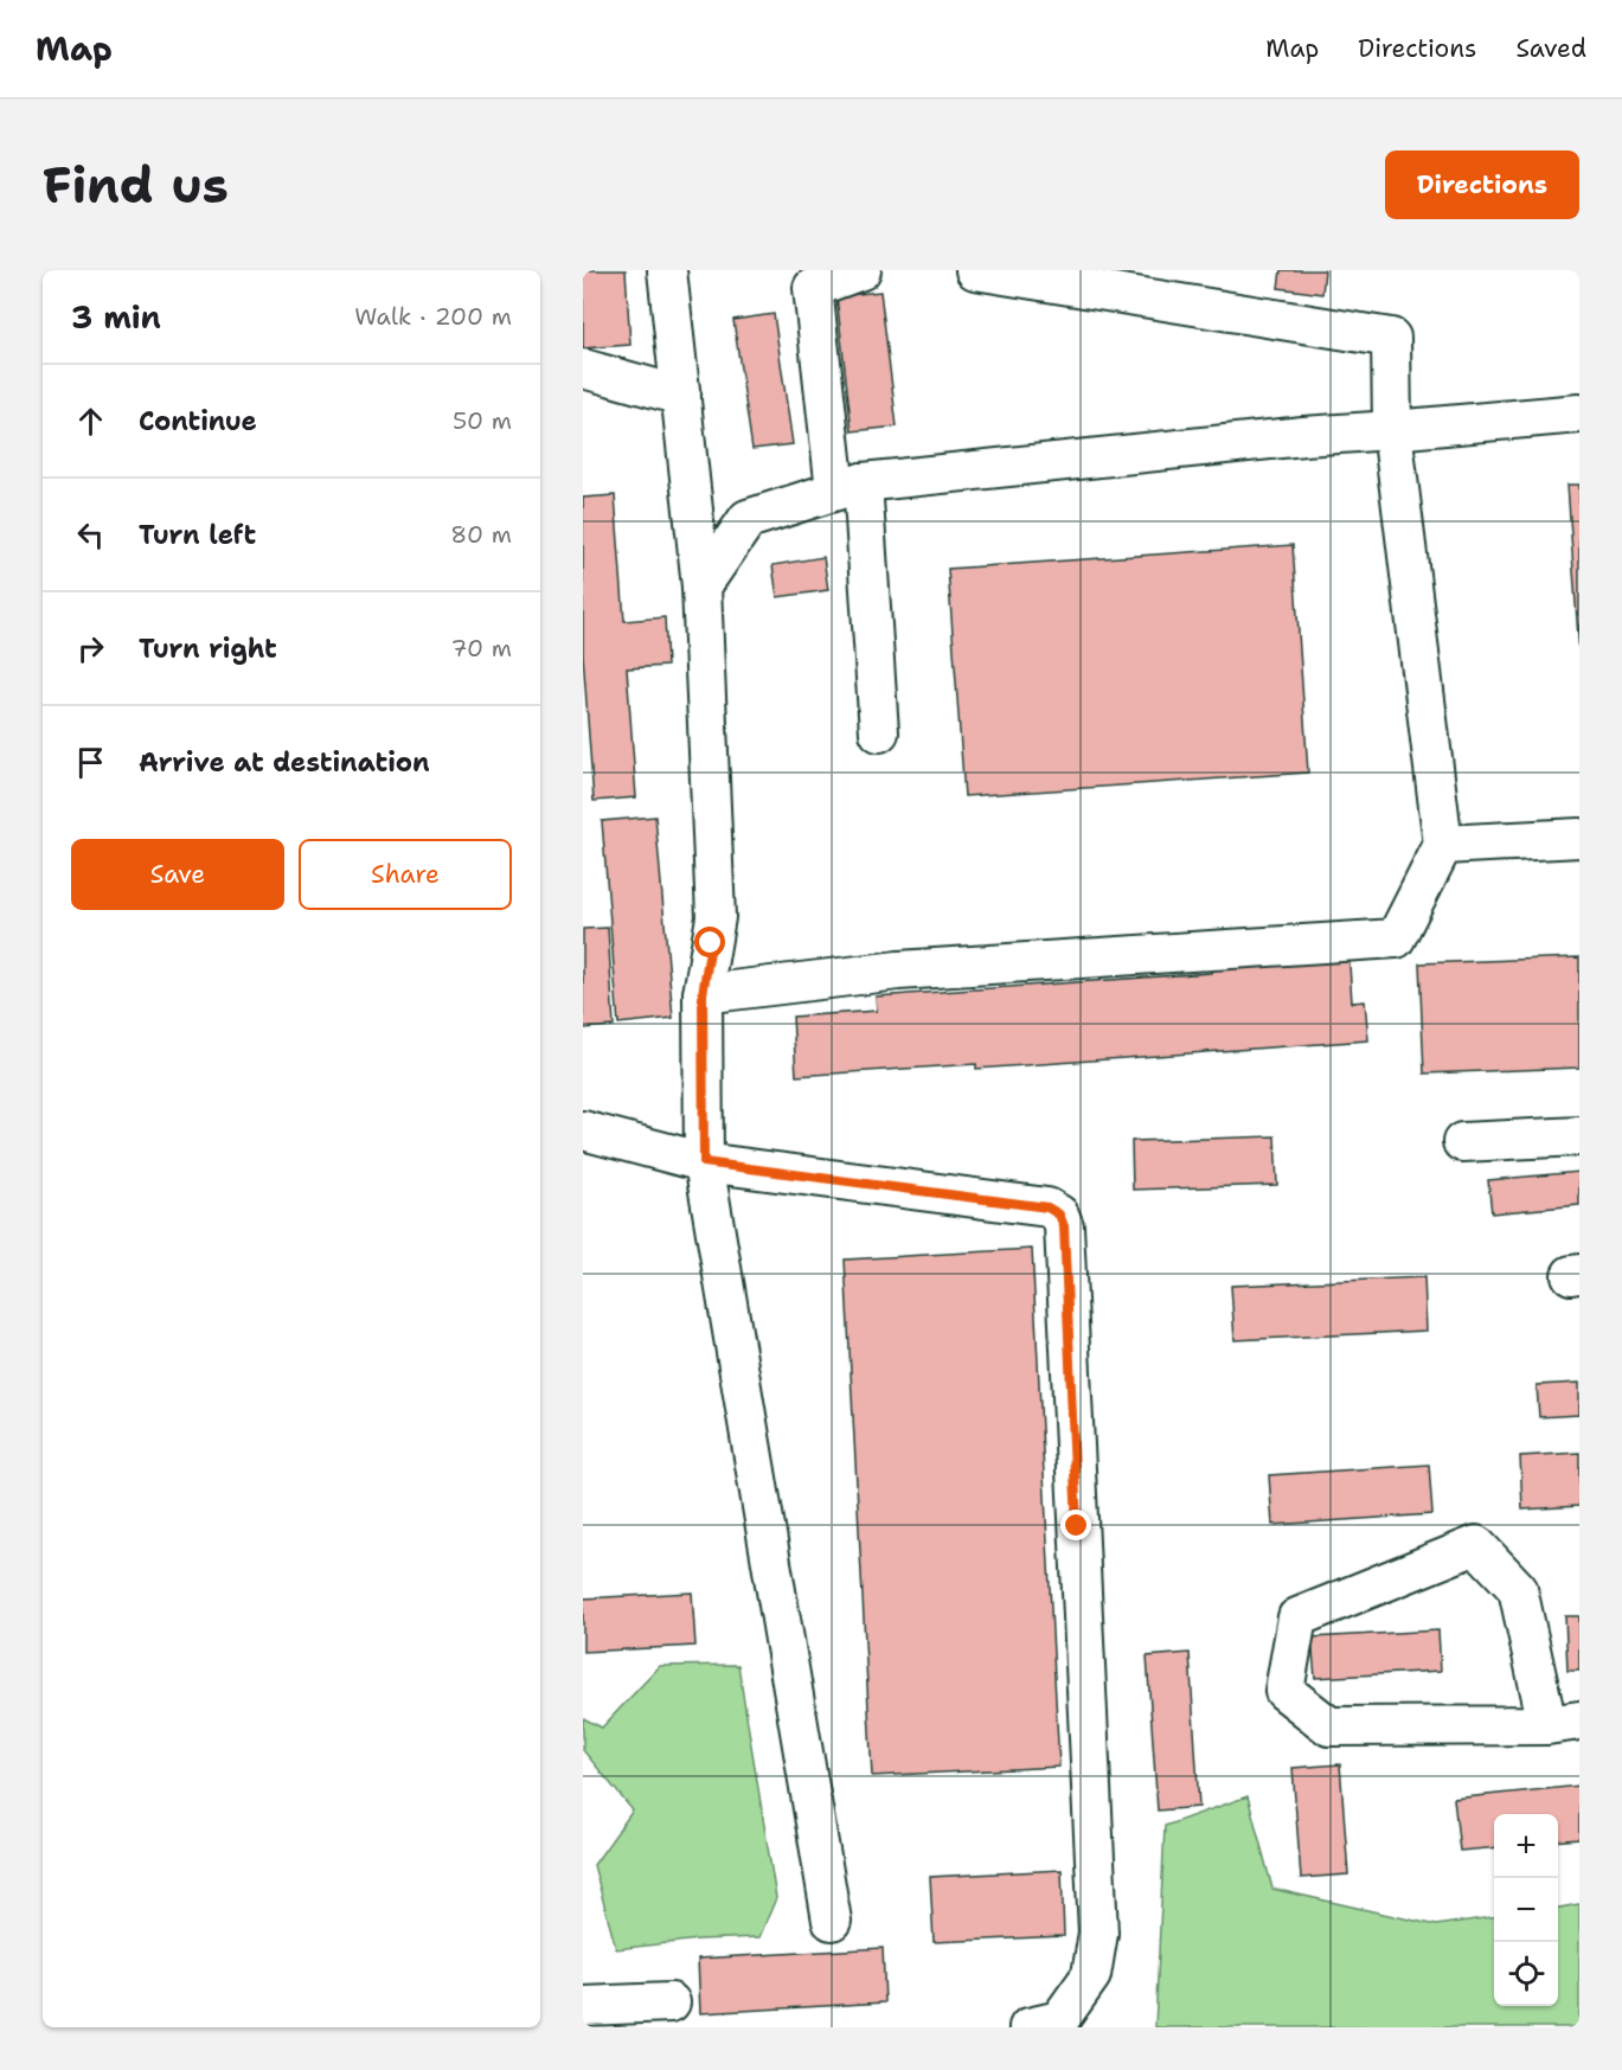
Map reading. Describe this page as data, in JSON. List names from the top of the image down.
{
  "page": {
    "header": "Map",
    "nav": ["Map", "Directions", "Saved"],
    "buttons": [
      "Directions",
      ["Save", "Share"]
    ],
    "title": "Find us",
    "heading": ["3 min", "Walk · 200 m"],
    "list": [
      ["Continue", "50 m"],
      ["Turn left", "80 m"],
      ["Turn right", "70 m"],
      "Arrive at destination"
    ],
    "map_buttons": ["+", "−"]
  }
}
